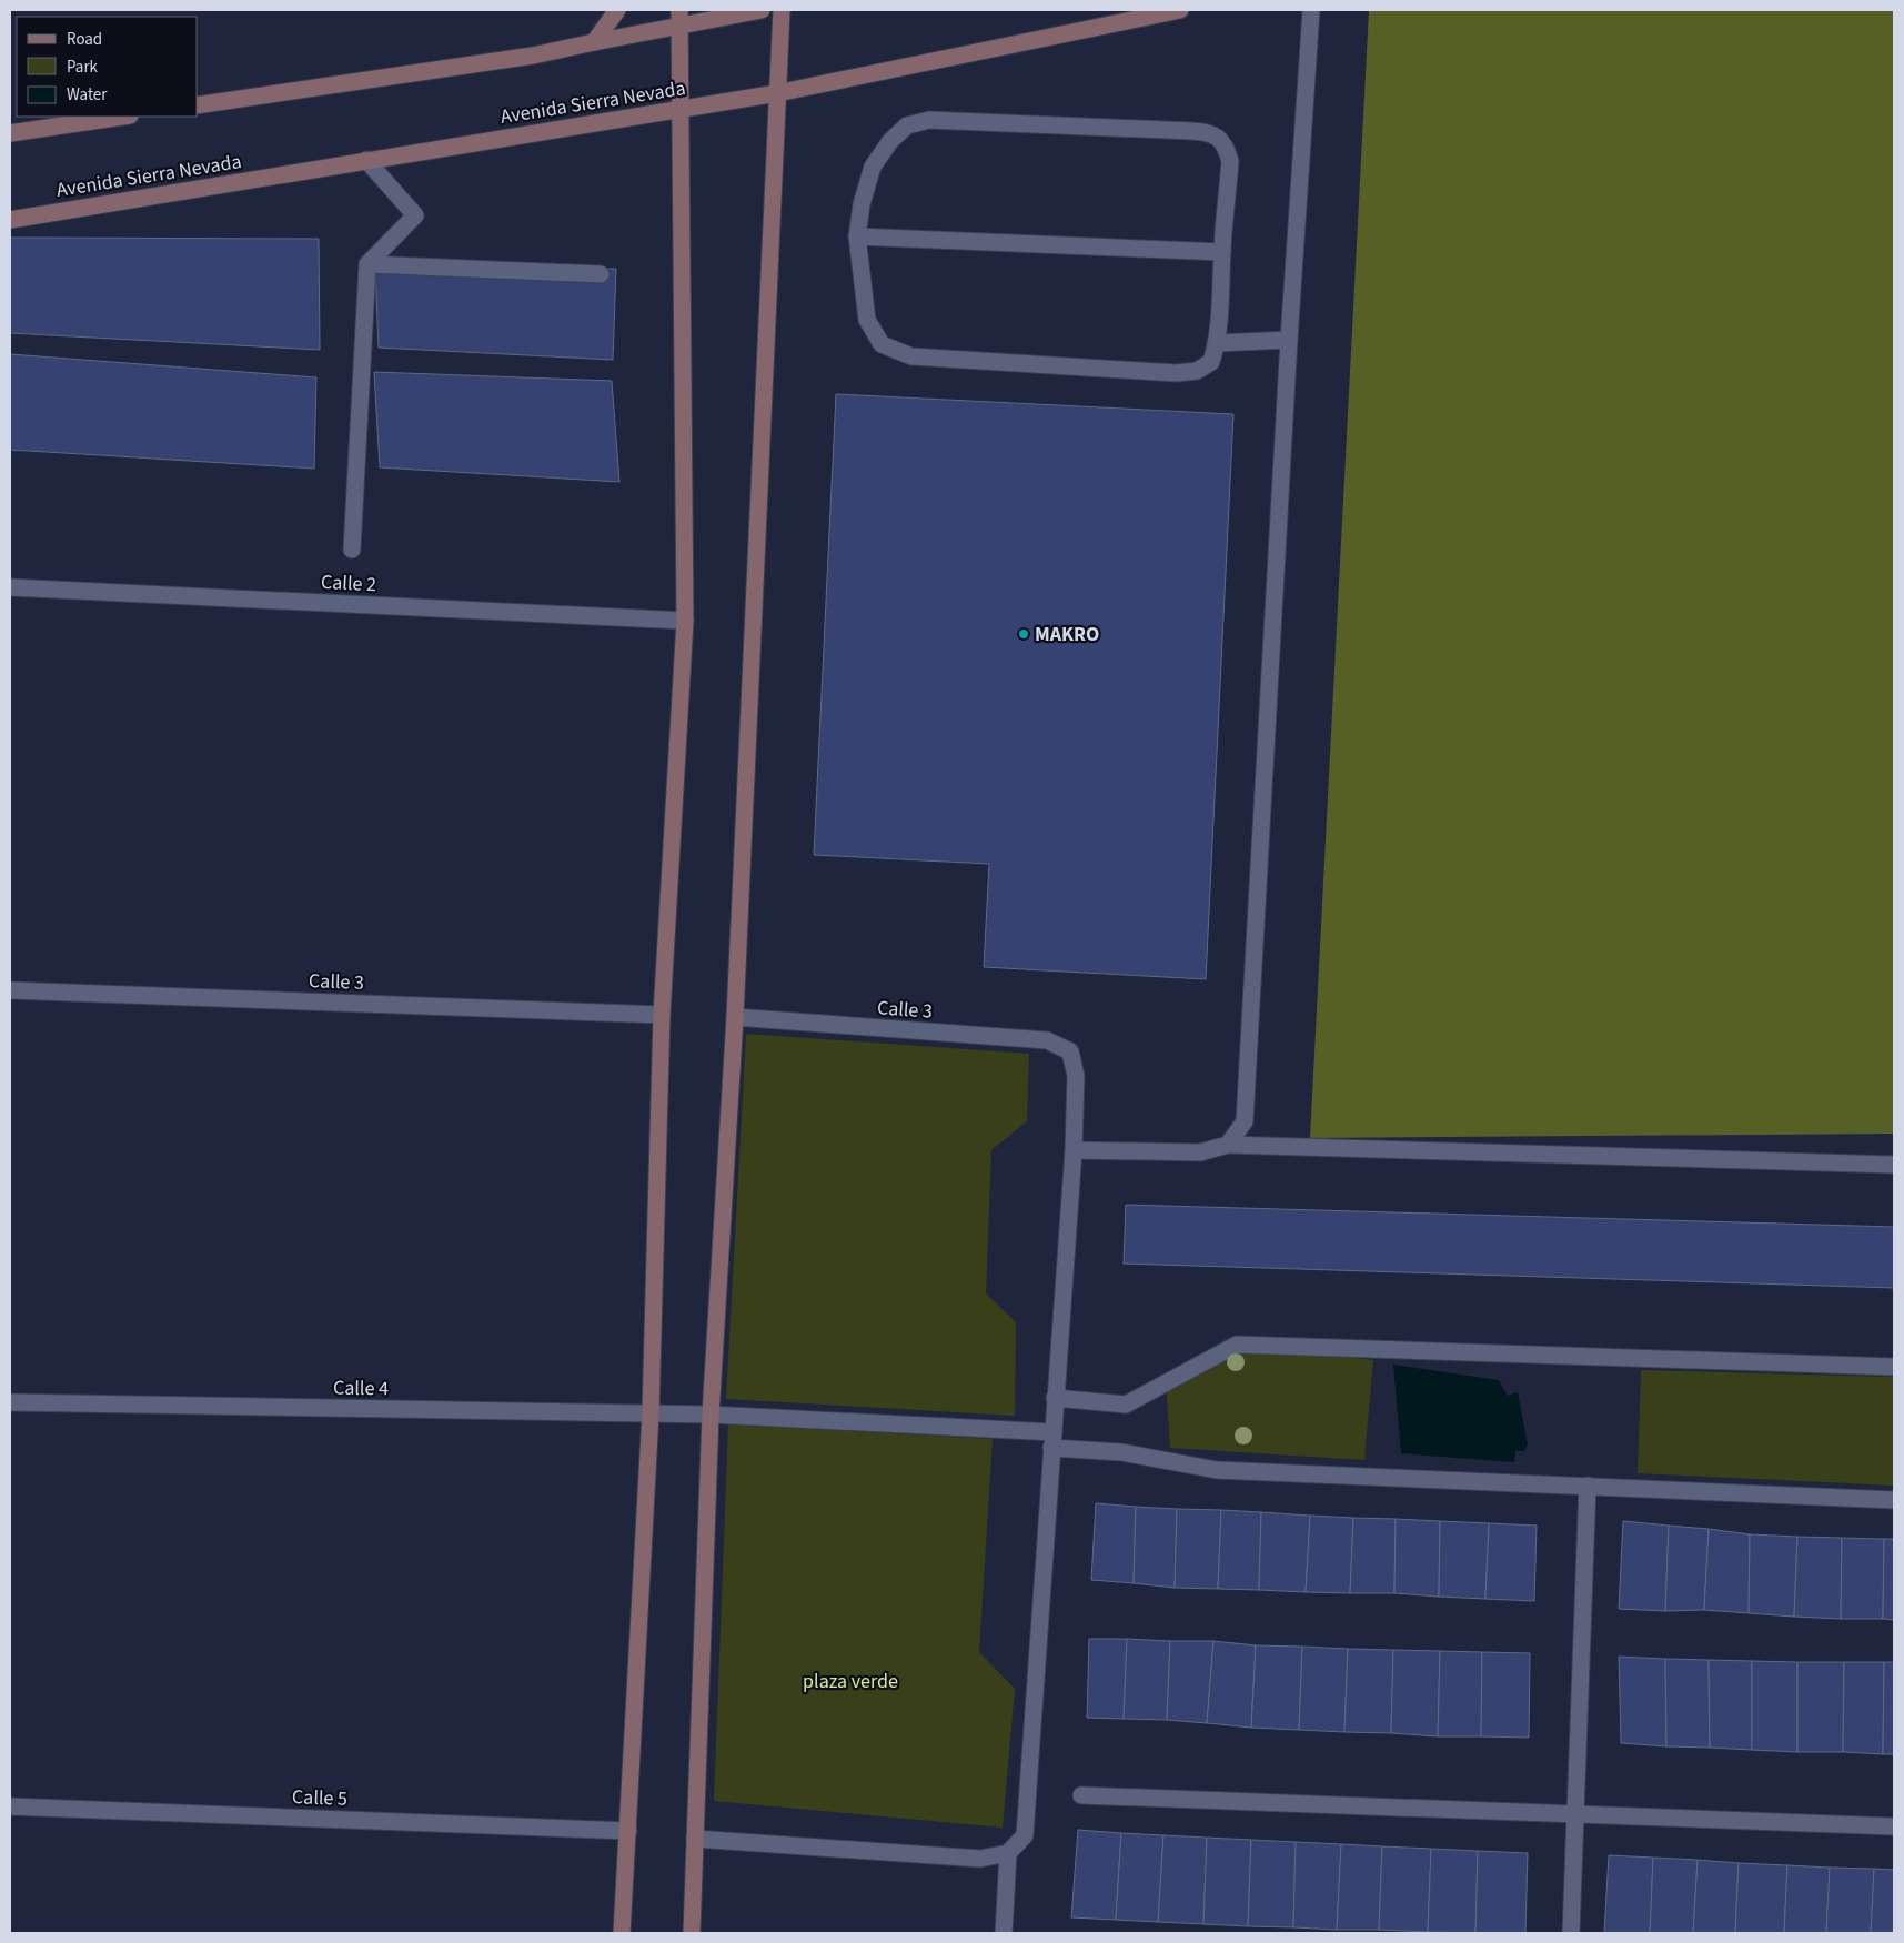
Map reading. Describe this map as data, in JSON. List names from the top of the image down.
{
  "streets": {
    "main road": ["Avenida Sierra Nevada"],
    "street": [
      "Calle 2",
      "Calle 3",
      "Calle 4",
      "Calle 5"
    ]
  },
  "parks": ["plaza verde"],
  "places": ["MAKRO"],
  "legend": ["Road", "Park", "Water"]
}
